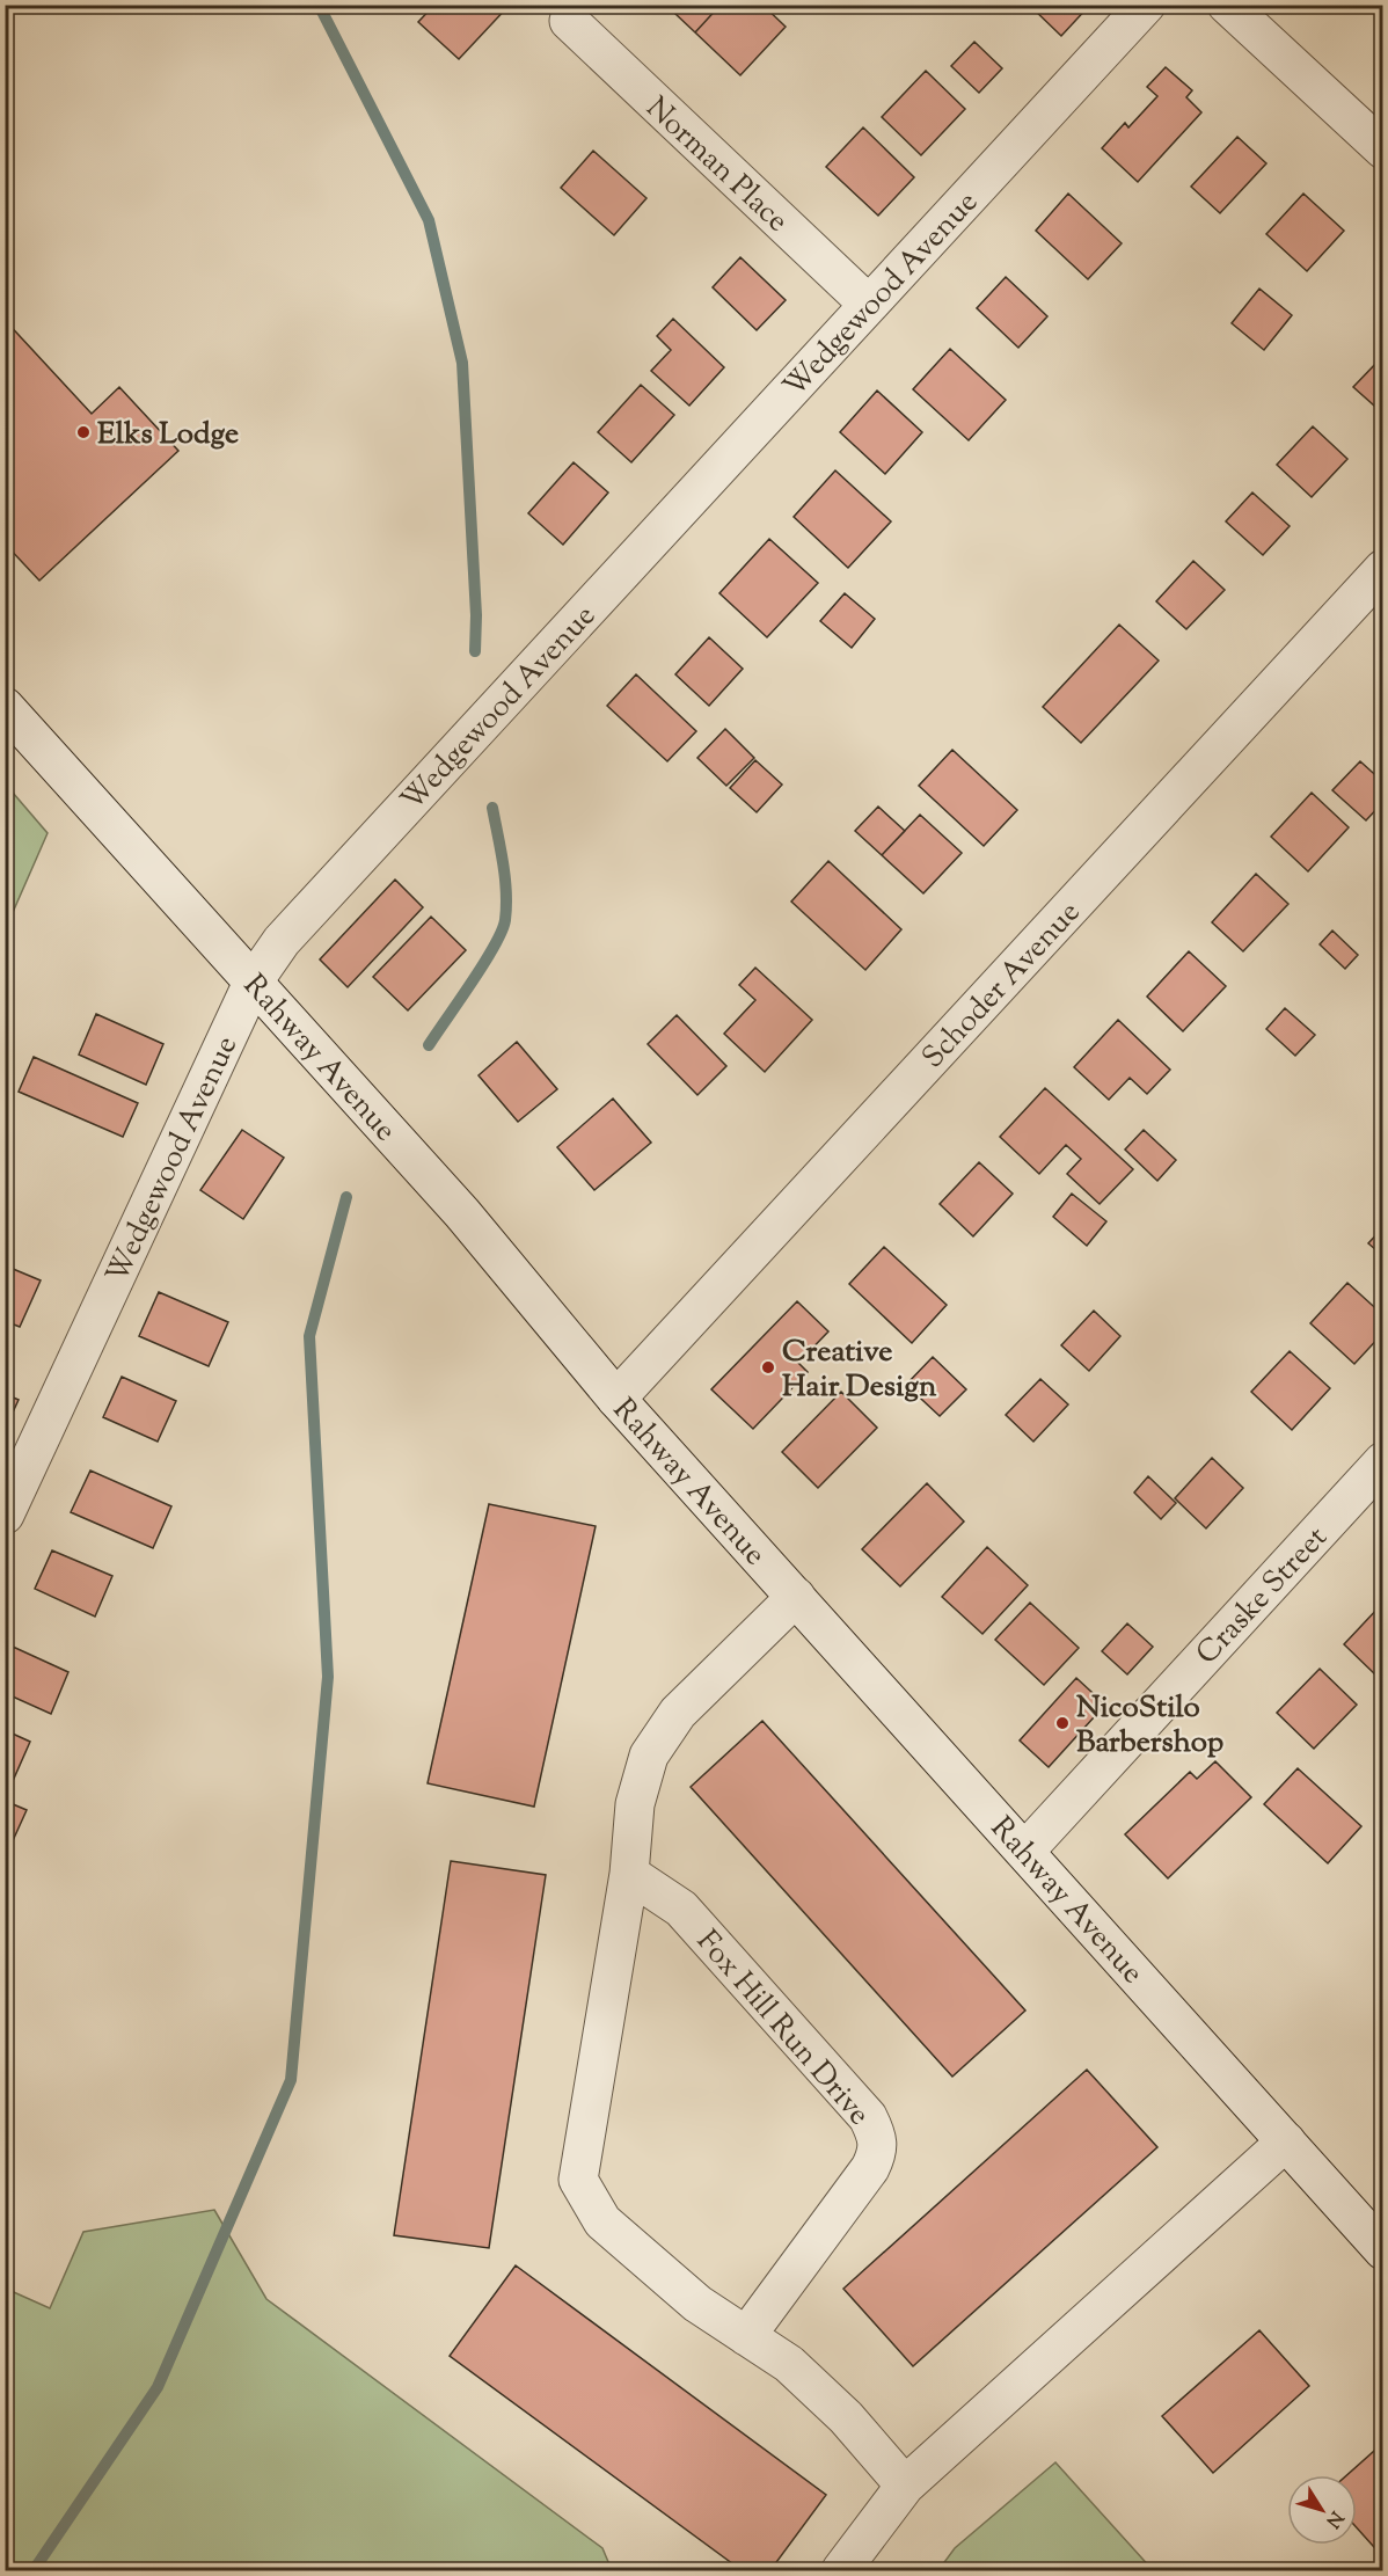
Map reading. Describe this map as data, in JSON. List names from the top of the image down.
{
  "streets": {
    "street": [
      "Norman Place",
      "Wedgewood Avenue",
      "Schoder Avenue",
      "Rahway Avenue",
      "Craske Street",
      "Fox Hill Run Drive"
    ]
  },
  "crossings": [
    ["Norman Place", "Wedgewood Avenue"],
    ["Wedgewood Avenue", "Rahway Avenue"],
    ["Schoder Avenue", "Rahway Avenue"],
    ["Rahway Avenue", "Craske Street"]
  ],
  "places": ["Elks Lodge", "Creative Hair Design", "NicoStilo Barbershop"],
  "north": "bottom right"
}
